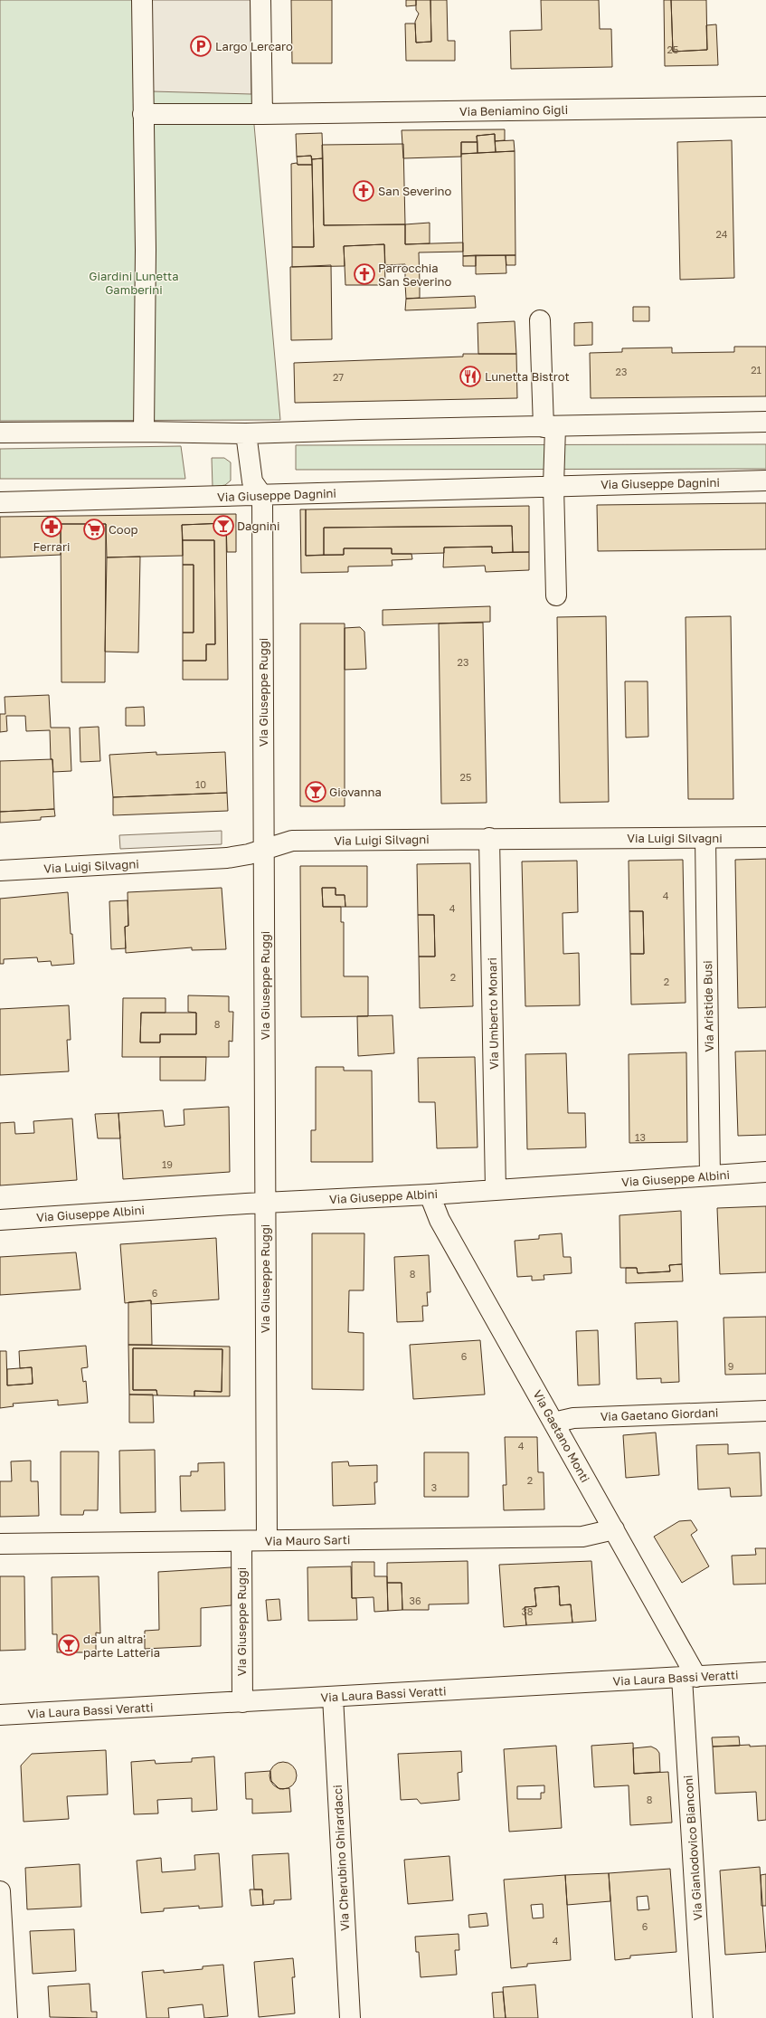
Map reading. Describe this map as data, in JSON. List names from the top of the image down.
{
  "streets": {
    "street": [
      "Via Beniamino Gigli",
      "Via Giuseppe Dagnini",
      "Via Giuseppe Ruggi",
      "Via Luigi Silvagni",
      "Via Aristide Busi",
      "Via Umberto Monari",
      "Via Giuseppe Albini",
      "Via Gaetano Giordani",
      "Via Gaetano Monti",
      "Via Mauro Sarti",
      "Via Laura Bassi Veratti",
      "Via Gianlodovico Bianconi",
      "Via Cherubino Ghirardacci"
    ]
  },
  "crossings": [
    ["Via Giuseppe Dagnini", "Via Giuseppe Ruggi"],
    ["Via Giuseppe Ruggi", "Via Luigi Silvagni"],
    ["Via Giuseppe Ruggi", "Via Giuseppe Albini"],
    ["Via Giuseppe Ruggi", "Via Mauro Sarti"],
    ["Via Giuseppe Ruggi", "Via Laura Bassi Veratti"],
    ["Via Luigi Silvagni", "Via Aristide Busi"],
    ["Via Luigi Silvagni", "Via Umberto Monari"],
    ["Via Aristide Busi", "Via Giuseppe Albini"],
    ["Via Umberto Monari", "Via Giuseppe Albini"],
    ["Via Giuseppe Albini", "Via Gaetano Monti"],
    ["Via Gaetano Giordani", "Via Gaetano Monti"],
    ["Via Gaetano Monti", "Via Mauro Sarti"],
    ["Via Gaetano Monti", "Via Laura Bassi Veratti"],
    ["Via Gaetano Monti", "Via Gianlodovico Bianconi"],
    ["Via Laura Bassi Veratti", "Via Gianlodovico Bianconi"],
    ["Via Laura Bassi Veratti", "Via Cherubino Ghirardacci"]
  ],
  "parks": ["Giardini Lunetta Gamberini"],
  "places": {
    "parking": ["Largo Lercaro"],
    "church": ["San Severino", "Parrocchia San Severino"],
    "restaurant": ["Lunetta Bistrot"],
    "bar": ["Dagnini", "Giovanna", "da un altra' parte Latteria"],
    "pharmacy": ["Ferrari"],
    "supermarket": ["Coop"]
  },
  "house_numbers": [
    "25",
    "24",
    "21",
    "23",
    "27",
    "23",
    "25",
    "10",
    "4",
    "4",
    "2",
    "2",
    "8",
    "13",
    "19",
    "8",
    "6",
    "6",
    "9",
    "4",
    "2",
    "3",
    "36",
    "38",
    "8",
    "6",
    "4"
  ]
}
